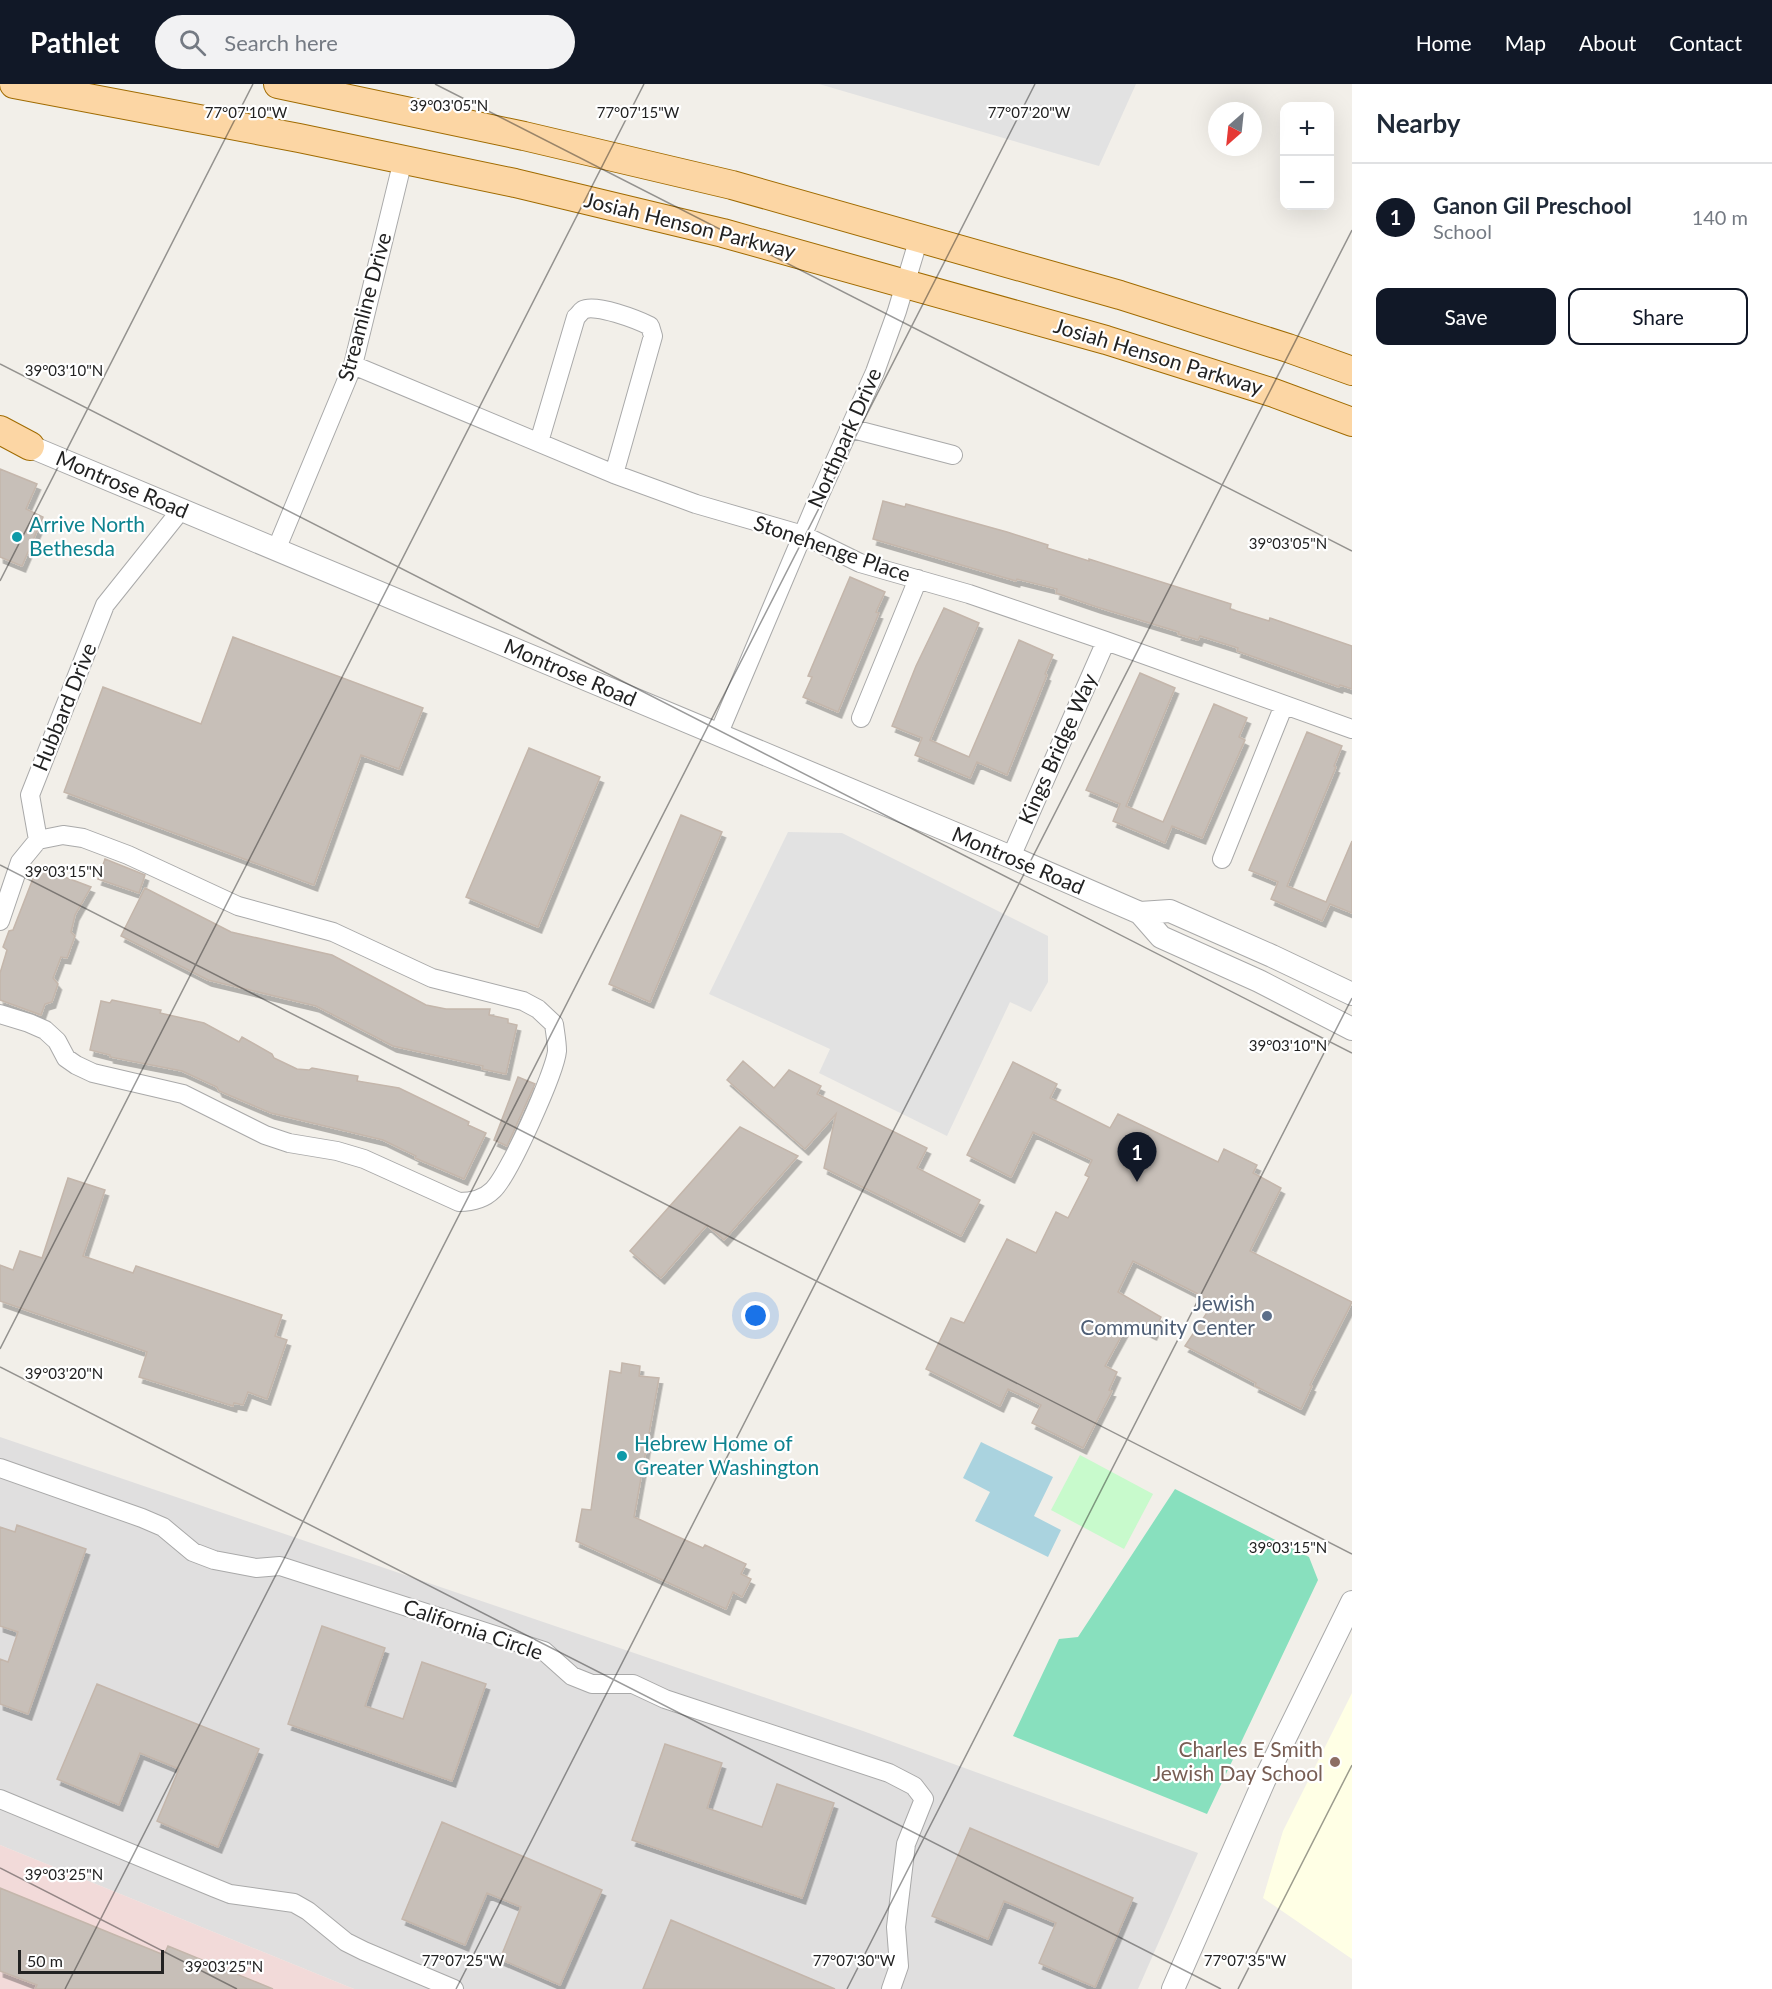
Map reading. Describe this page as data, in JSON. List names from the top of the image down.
{
  "streets": {
    "main road": ["Josiah Henson Parkway"],
    "street": [
      "Streamline Drive",
      "Northpark Drive",
      "Montrose Road",
      "Stonehenge Place",
      "Hubbard Drive",
      "Kings Bridge Way",
      "California Circle"
    ]
  },
  "crossings": [
    ["Josiah Henson Parkway", "Streamline Drive"],
    ["Josiah Henson Parkway", "Northpark Drive"],
    ["Streamline Drive", "Montrose Road"],
    ["Streamline Drive", "Stonehenge Place"],
    ["Northpark Drive", "Montrose Road"],
    ["Northpark Drive", "Stonehenge Place"],
    ["Montrose Road", "Hubbard Drive"],
    ["Montrose Road", "Kings Bridge Way"],
    ["Stonehenge Place", "Kings Bridge Way"]
  ],
  "places": [
    "Arrive North Bethesda",
    "Jewish Community Center",
    "Hebrew Home of Greater Washington",
    "Charles E Smith Jewish Day School"
  ],
  "scale_bar": "50 m",
  "north": "bottom left",
  "page": {
    "header": "Pathlet",
    "search": "Search here",
    "nav": [
      "Home",
      "Map",
      "About",
      "Contact"
    ],
    "heading": "Nearby",
    "map_buttons": ["+", "−"],
    "list": [
      {
        "mark": "1",
        "name": "Ganon Gil Preschool",
        "note": "School",
        "value": "140 m"
      }
    ],
    "buttons": ["Save", "Share"],
    "pins": "1",
    "scale": "50 m"
  },
  "coordinates": [
    "39°03'05\"N",
    "77°07'10\"W",
    "77°07'15\"W",
    "77°07'20\"W",
    "39°03'10\"N",
    "39°03'15\"N",
    "39°03'20\"N",
    "39°03'25\"N",
    "77°07'25\"W",
    "77°07'30\"W",
    "77°07'35\"W"
  ]
}
